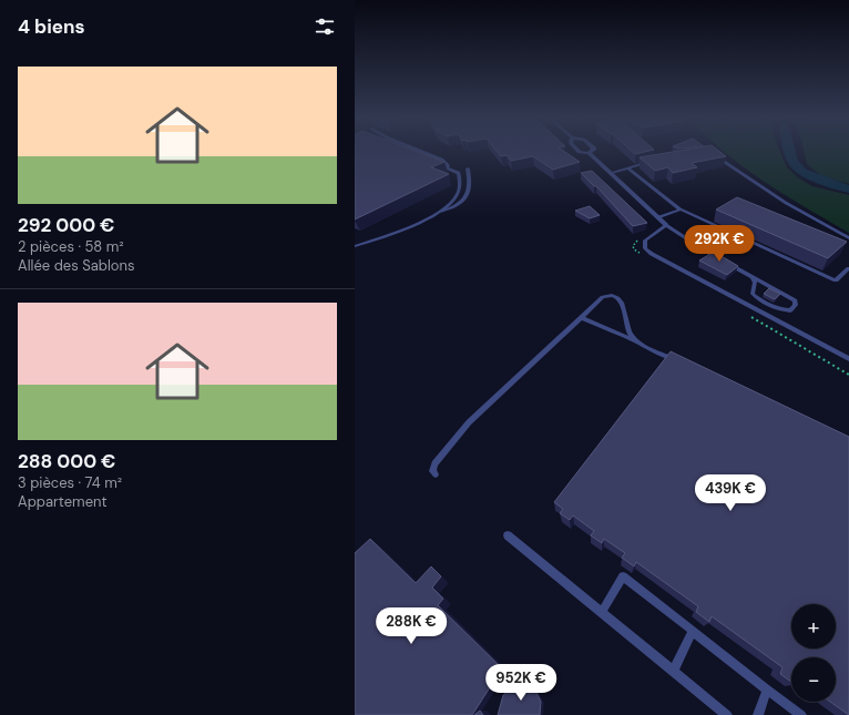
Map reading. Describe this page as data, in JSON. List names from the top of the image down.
{
  "page": {
    "heading": "4 biens",
    "list": [
      {
        "name": "292 000 €",
        "note": "2 pièces · 58 m² · Allée des Sablons"
      },
      {
        "name": "288 000 €",
        "note": "3 pièces · 74 m² · Appartement"
      }
    ],
    "price": [
      "292K €",
      "439K €",
      "288K €",
      "952K €"
    ],
    "map_buttons": ["+", "−"]
  }
}
